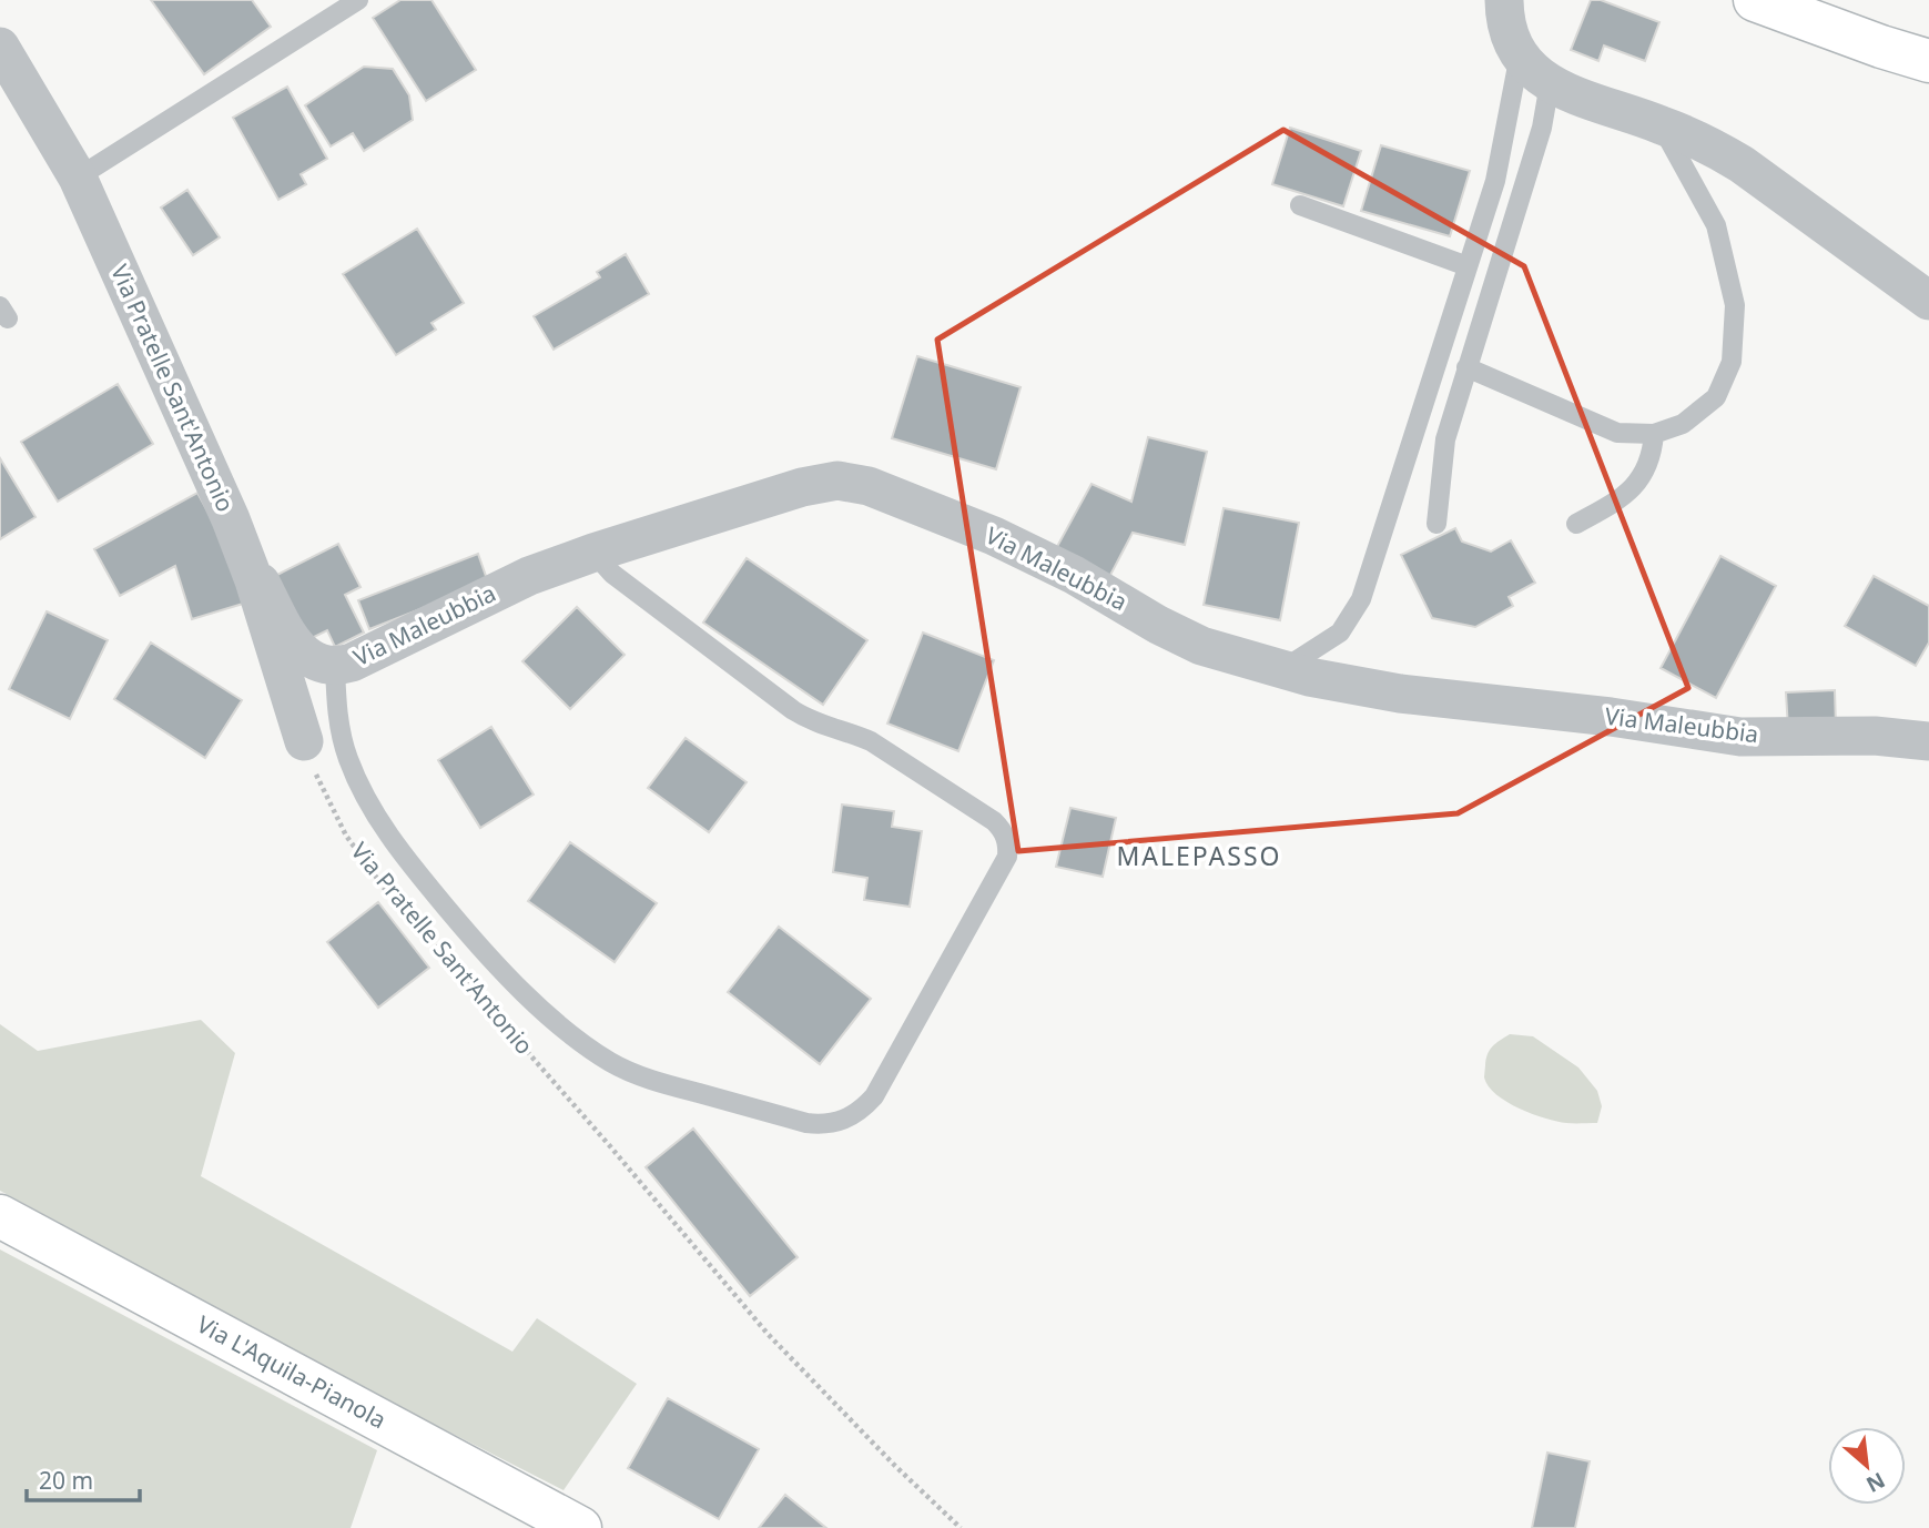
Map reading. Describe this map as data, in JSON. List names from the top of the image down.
{
  "streets": {
    "main road": ["Via L'Aquila-Pianola"],
    "street": ["Via Pratelle Sant'Antonio", "Via Maleubbia"]
  },
  "crossings": [
    ["Via Pratelle Sant'Antonio", "Via Maleubbia"]
  ],
  "districts": ["MALEPASSO"],
  "scale_bar": "20 m",
  "north": "bottom right"
}
